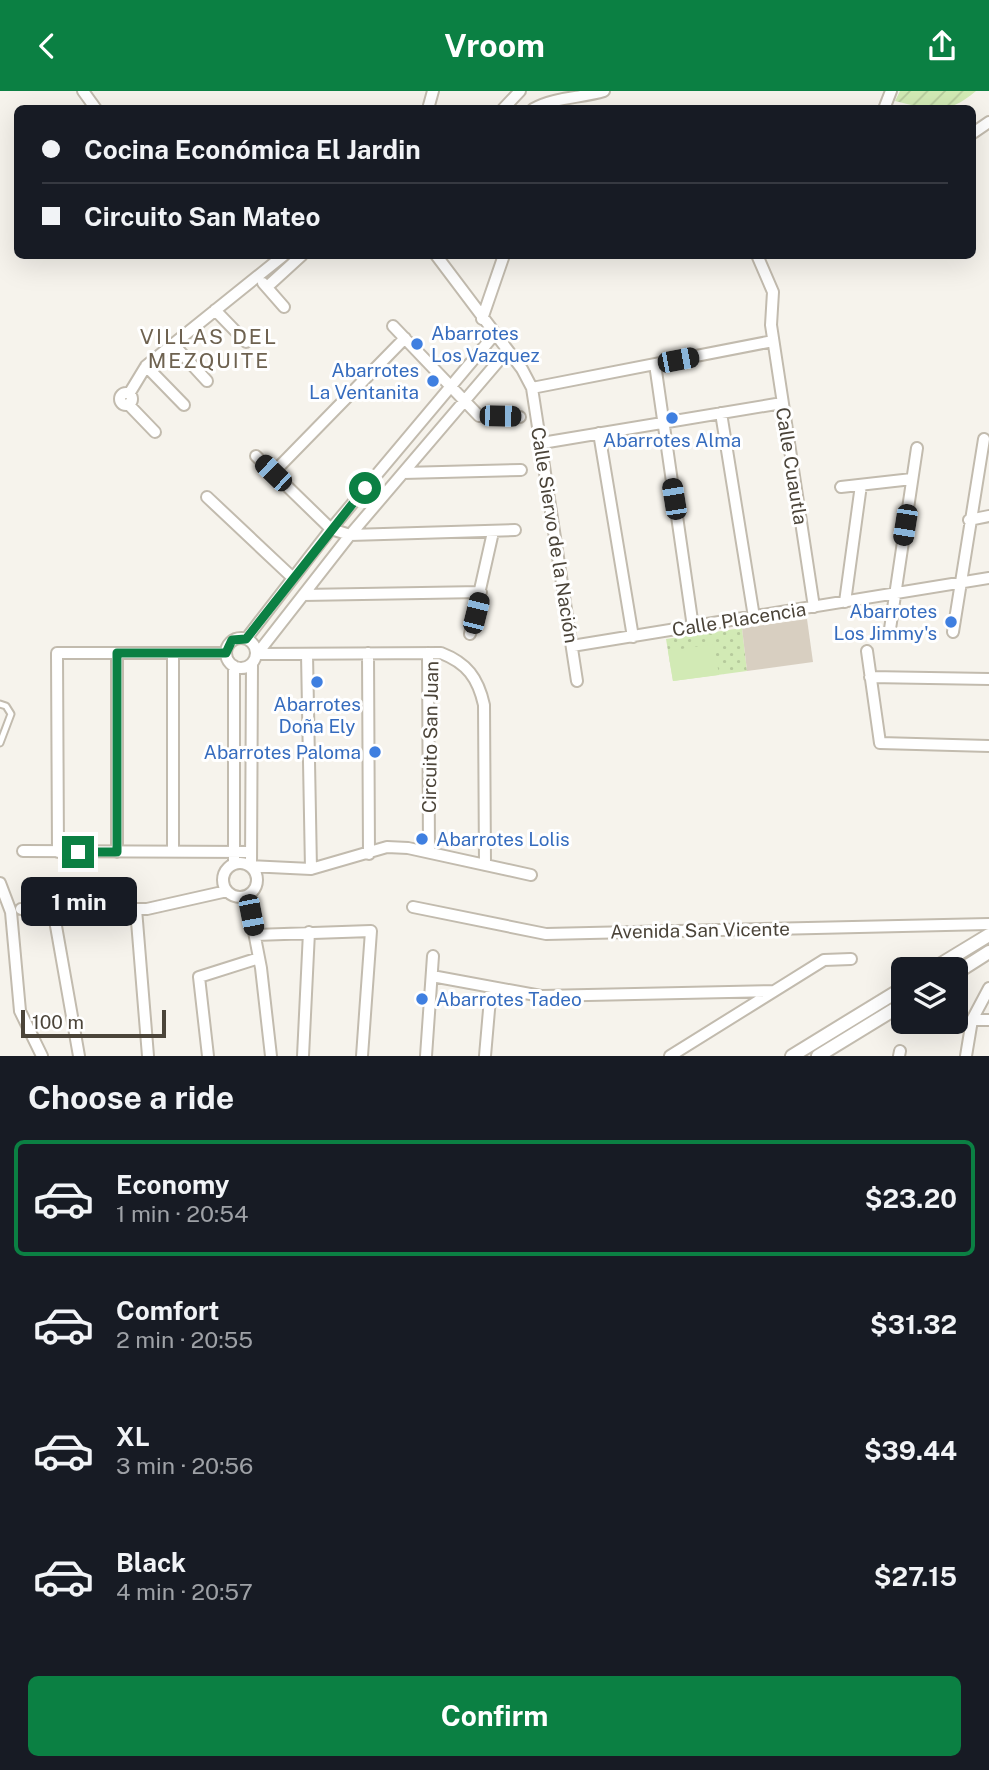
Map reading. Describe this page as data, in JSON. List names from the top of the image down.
{
  "streets": {
    "street": [
      "Calle Cuautla",
      "Calle Siervo de la Nación",
      "Calle Placencia",
      "Circuito San Juan",
      "Avenida San Vicente"
    ]
  },
  "crossings": [
    ["Calle Cuautla", "Calle Placencia"],
    ["Calle Siervo de la Nación", "Calle Placencia"]
  ],
  "districts": ["VILLAS DEL MEZQUITE"],
  "places": [
    "Abarrotes Los Vazquez",
    "Abarrotes La Ventanita",
    "Abarrotes Alma",
    "Abarrotes Los Jimmy's",
    "Abarrotes Doña Ely",
    "Abarrotes Paloma",
    "Abarrotes Lolis",
    "Abarrotes Tadeo"
  ],
  "scale_bar": "100 m",
  "page": {
    "header": "Vroom",
    "banner": ["Cocina Económica El Jardin", "Circuito San Mateo"],
    "bubble": "1 min",
    "scale": "100 m",
    "heading": "Choose a ride",
    "list": [
      {
        "name": "Economy",
        "note": "1 min · 20:54",
        "value": "$23.20"
      },
      {
        "name": "Comfort",
        "note": "2 min · 20:55",
        "value": "$31.32"
      },
      {
        "name": "XL",
        "note": "3 min · 20:56",
        "value": "$39.44"
      },
      {
        "name": "Black",
        "note": "4 min · 20:57",
        "value": "$27.15"
      }
    ],
    "buttons": "Confirm"
  }
}
